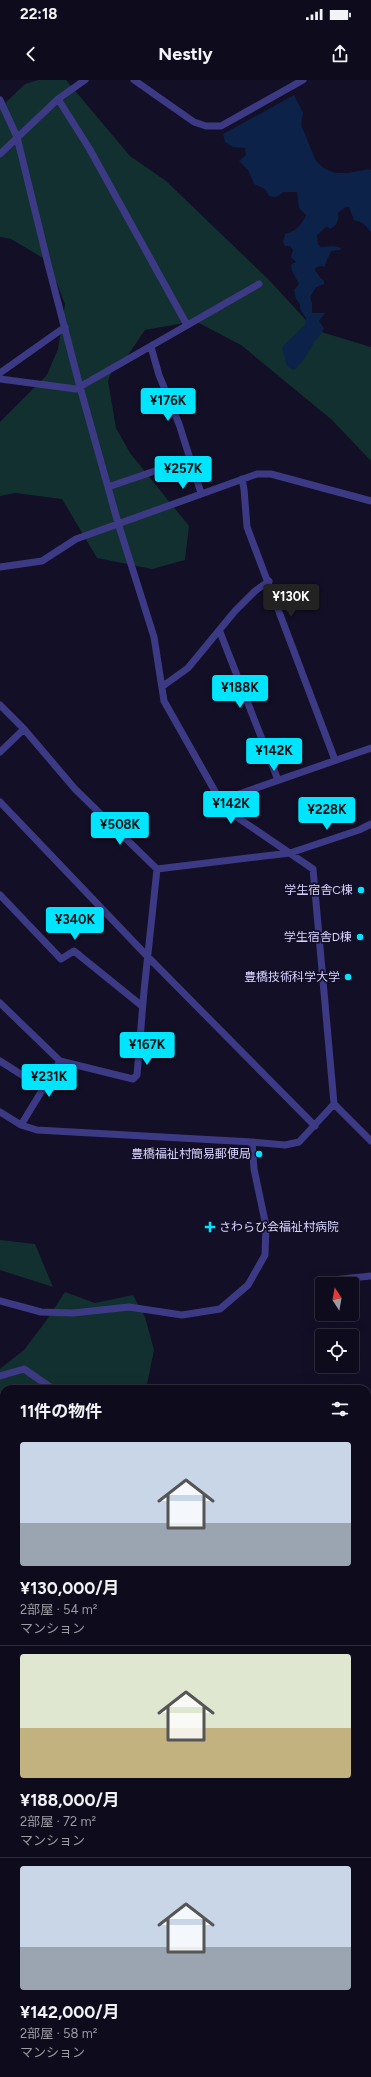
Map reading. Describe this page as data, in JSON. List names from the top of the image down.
{
  "places": {
    "other": [
      "学生宿舎C棟",
      "学生宿舎D棟",
      "豊橋技術科学大学",
      "豊橋福祉村簡易郵便局"
    ],
    "health": ["さわらび会福祉村病院"]
  },
  "north": "top",
  "page": {
    "status": "22:18",
    "header": "Nestly",
    "price": [
      "¥176K",
      "¥257K",
      "¥130K",
      "¥188K",
      "¥142K",
      "¥142K",
      "¥228K",
      "¥508K",
      "¥340K",
      "¥167K",
      "¥231K"
    ],
    "heading": "11件の物件",
    "list": [
      {
        "name": "¥130,000/月",
        "note": "2部屋 · 54 m² · マンション"
      },
      {
        "name": "¥188,000/月",
        "note": "2部屋 · 72 m² · マンション"
      },
      {
        "name": "¥142,000/月",
        "note": "2部屋 · 58 m² · マンション"
      }
    ]
  }
}
